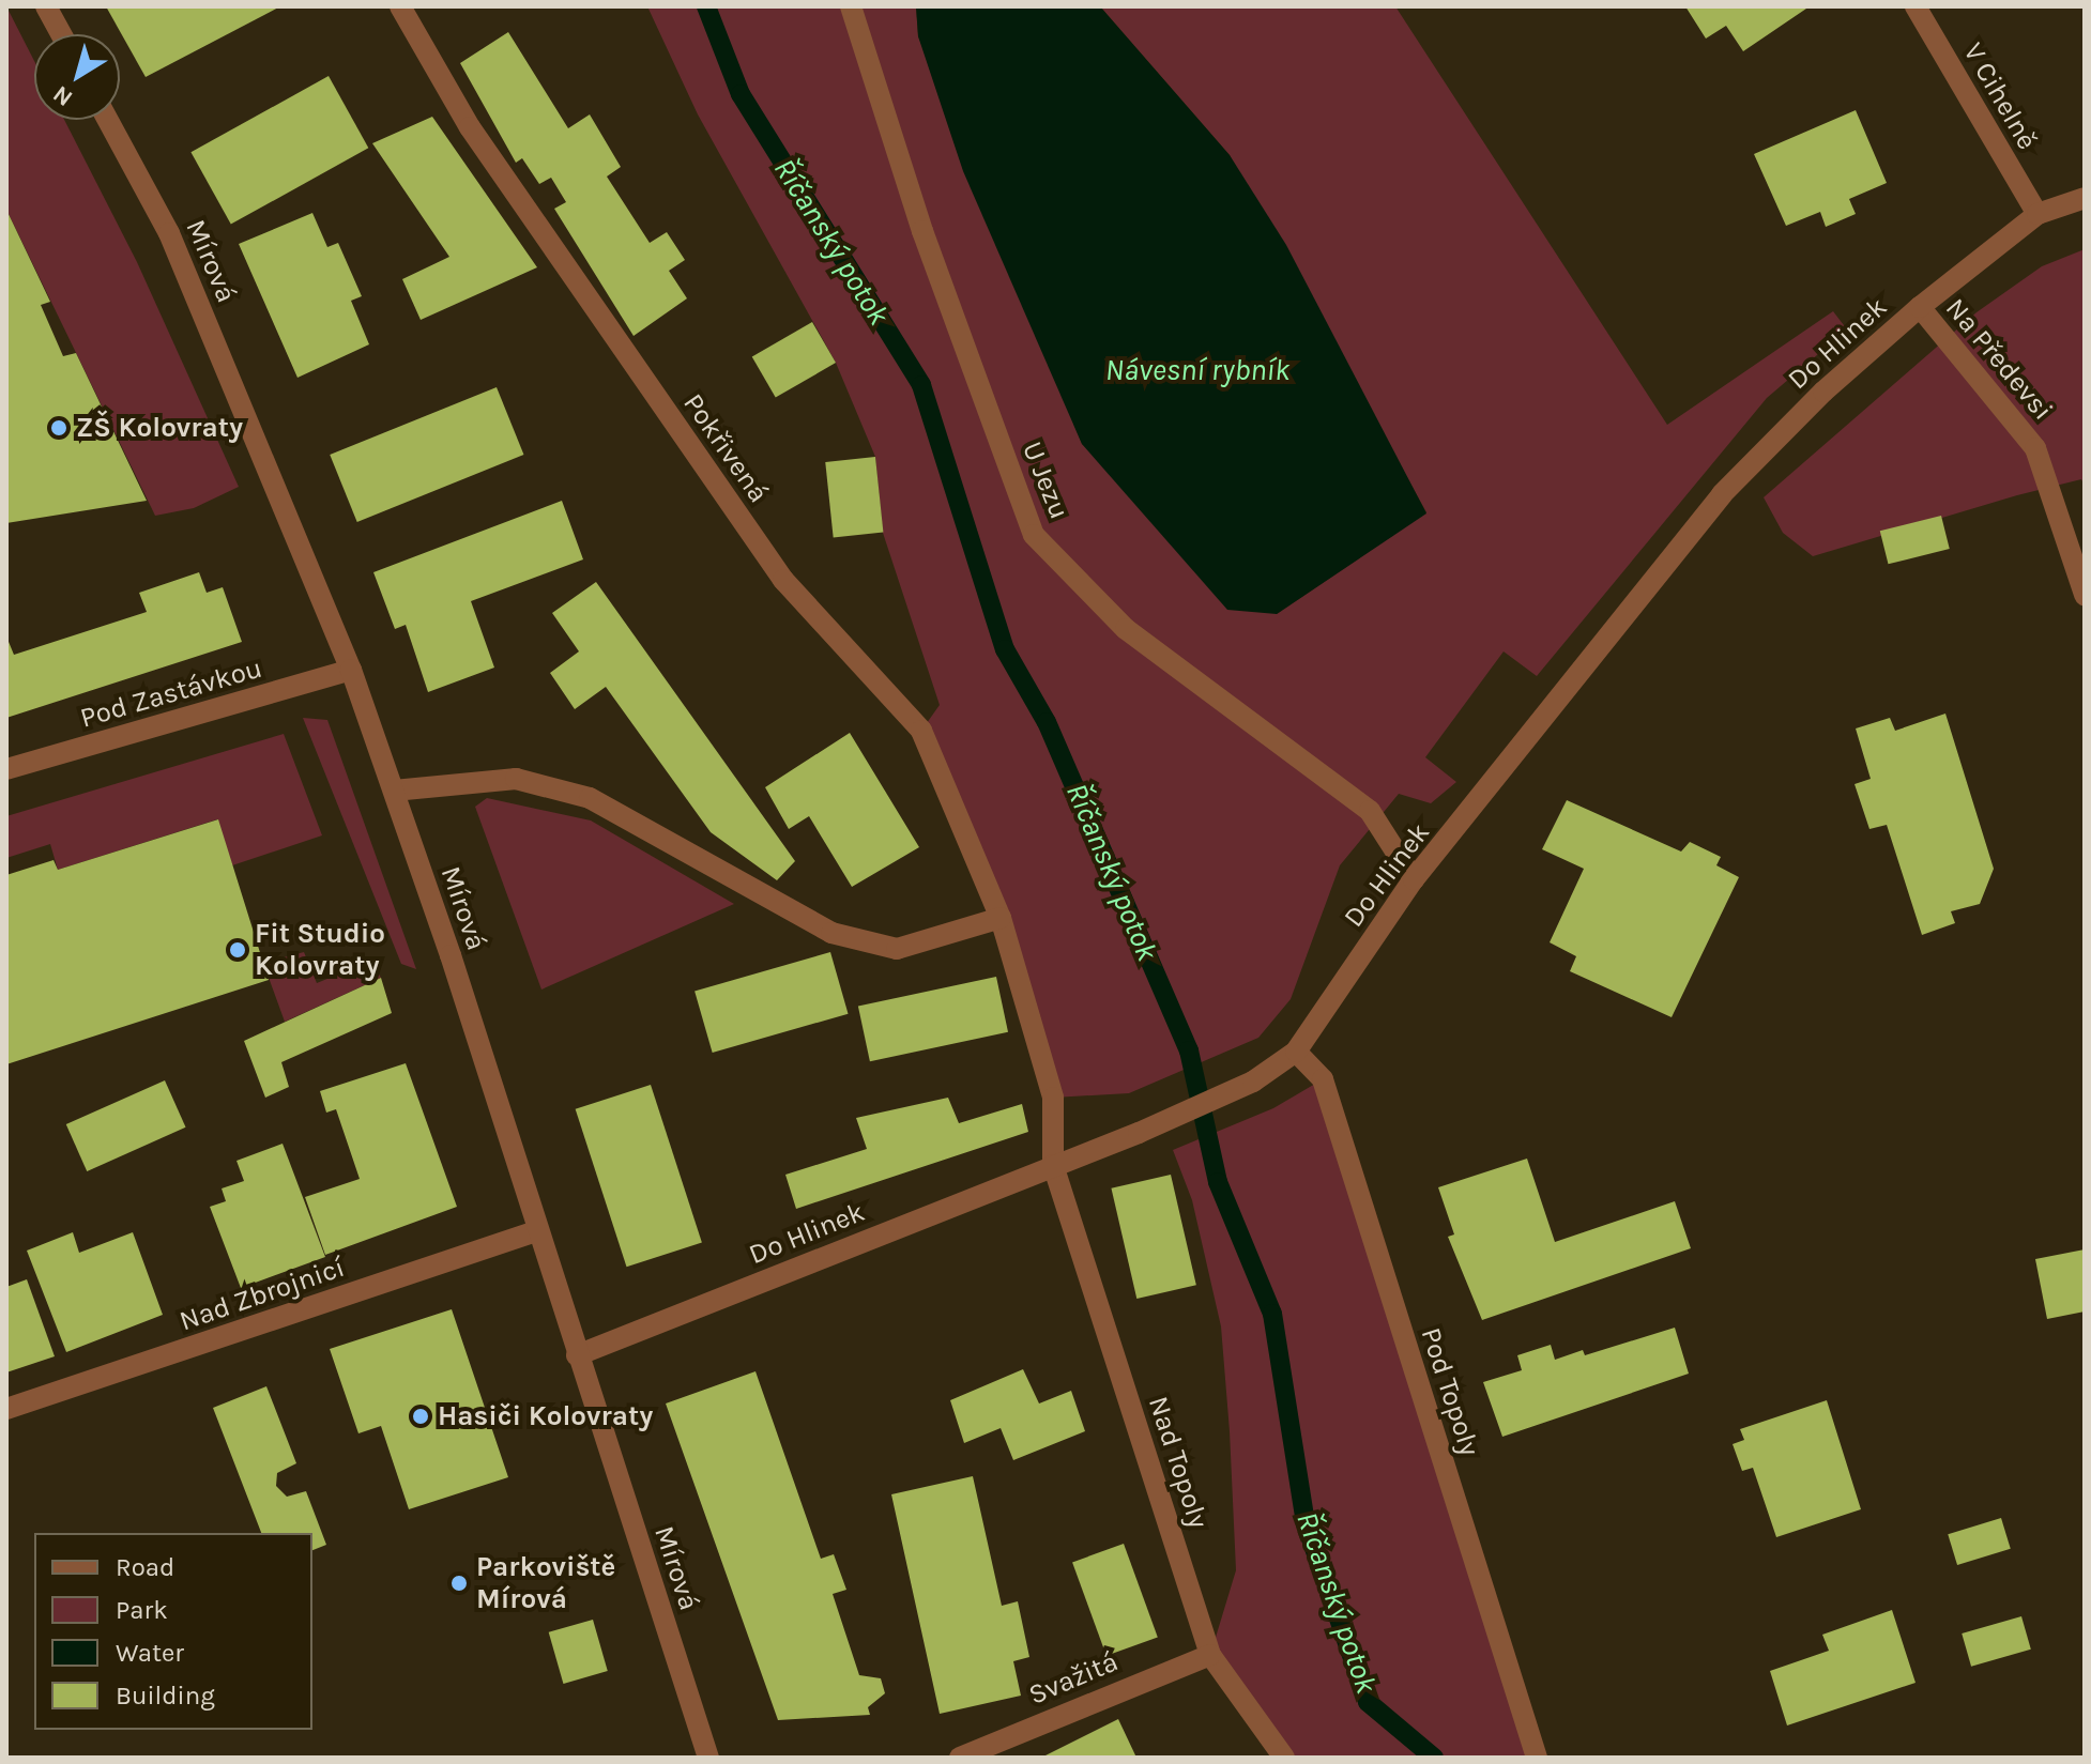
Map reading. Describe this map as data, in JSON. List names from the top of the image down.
{
  "streets": {
    "street": [
      "V Cihelně",
      "Mírová",
      "Do Hlinek",
      "Na Předevsi",
      "Pokřivená",
      "U Jezu",
      "Pod Zastávkou",
      "Nad Zbrojnicí",
      "Pod Topoly",
      "Nad Topoly",
      "Svažitá"
    ]
  },
  "crossings": [
    ["V Cihelně", "Do Hlinek"],
    ["Mírová", "Do Hlinek"],
    ["Mírová", "Pod Zastávkou"],
    ["Mírová", "Nad Zbrojnicí"],
    ["Do Hlinek", "Na Předevsi"],
    ["Do Hlinek", "Pokřivená"],
    ["Do Hlinek", "U Jezu"],
    ["Do Hlinek", "Pod Topoly"],
    ["Do Hlinek", "Nad Topoly"],
    ["Pokřivená", "Nad Topoly"],
    ["Nad Topoly", "Svažitá"]
  ],
  "water": ["Říčanský potok", "Návesní rybník"],
  "places": [
    "ZŠ Kolovraty",
    "Fit Studio Kolovraty",
    "Hasiči Kolovraty",
    "Parkoviště Mírová"
  ],
  "legend": [
    "Road",
    "Park",
    "Water",
    "Building"
  ],
  "north": "bottom left"
}
